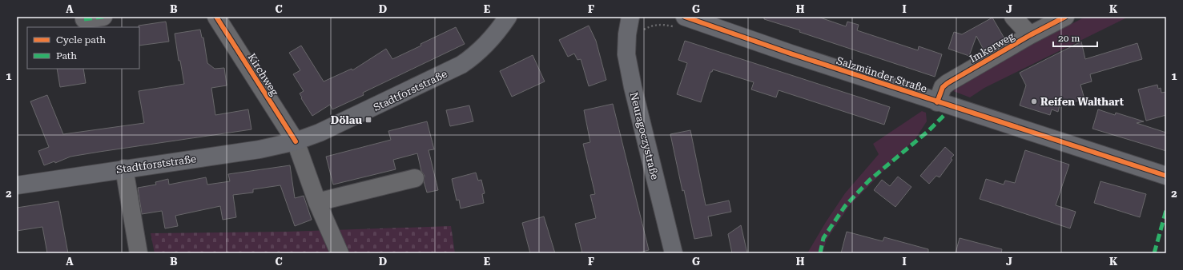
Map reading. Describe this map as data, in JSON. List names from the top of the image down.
{
  "streets": {
    "main road": ["Salzmünder Straße", "Stadtforststraße", "Neuragoczystraße"],
    "street": ["Imkerweg", "Kirchweg"]
  },
  "crossings": [
    ["Imkerweg", "Salzmünder Straße"],
    ["Kirchweg", "Stadtforststraße"]
  ],
  "places": {
    "other": ["Reifen Walthart"],
    "transit": ["Dölau"]
  },
  "legend": ["Cycle path", "Path"],
  "scale_bar": "20 m",
  "grid": {
    "columns": [
      "A",
      "B",
      "C",
      "D",
      "E",
      "F",
      "G",
      "H",
      "I",
      "J",
      "K"
    ],
    "rows": ["1", "2"]
  }
}
